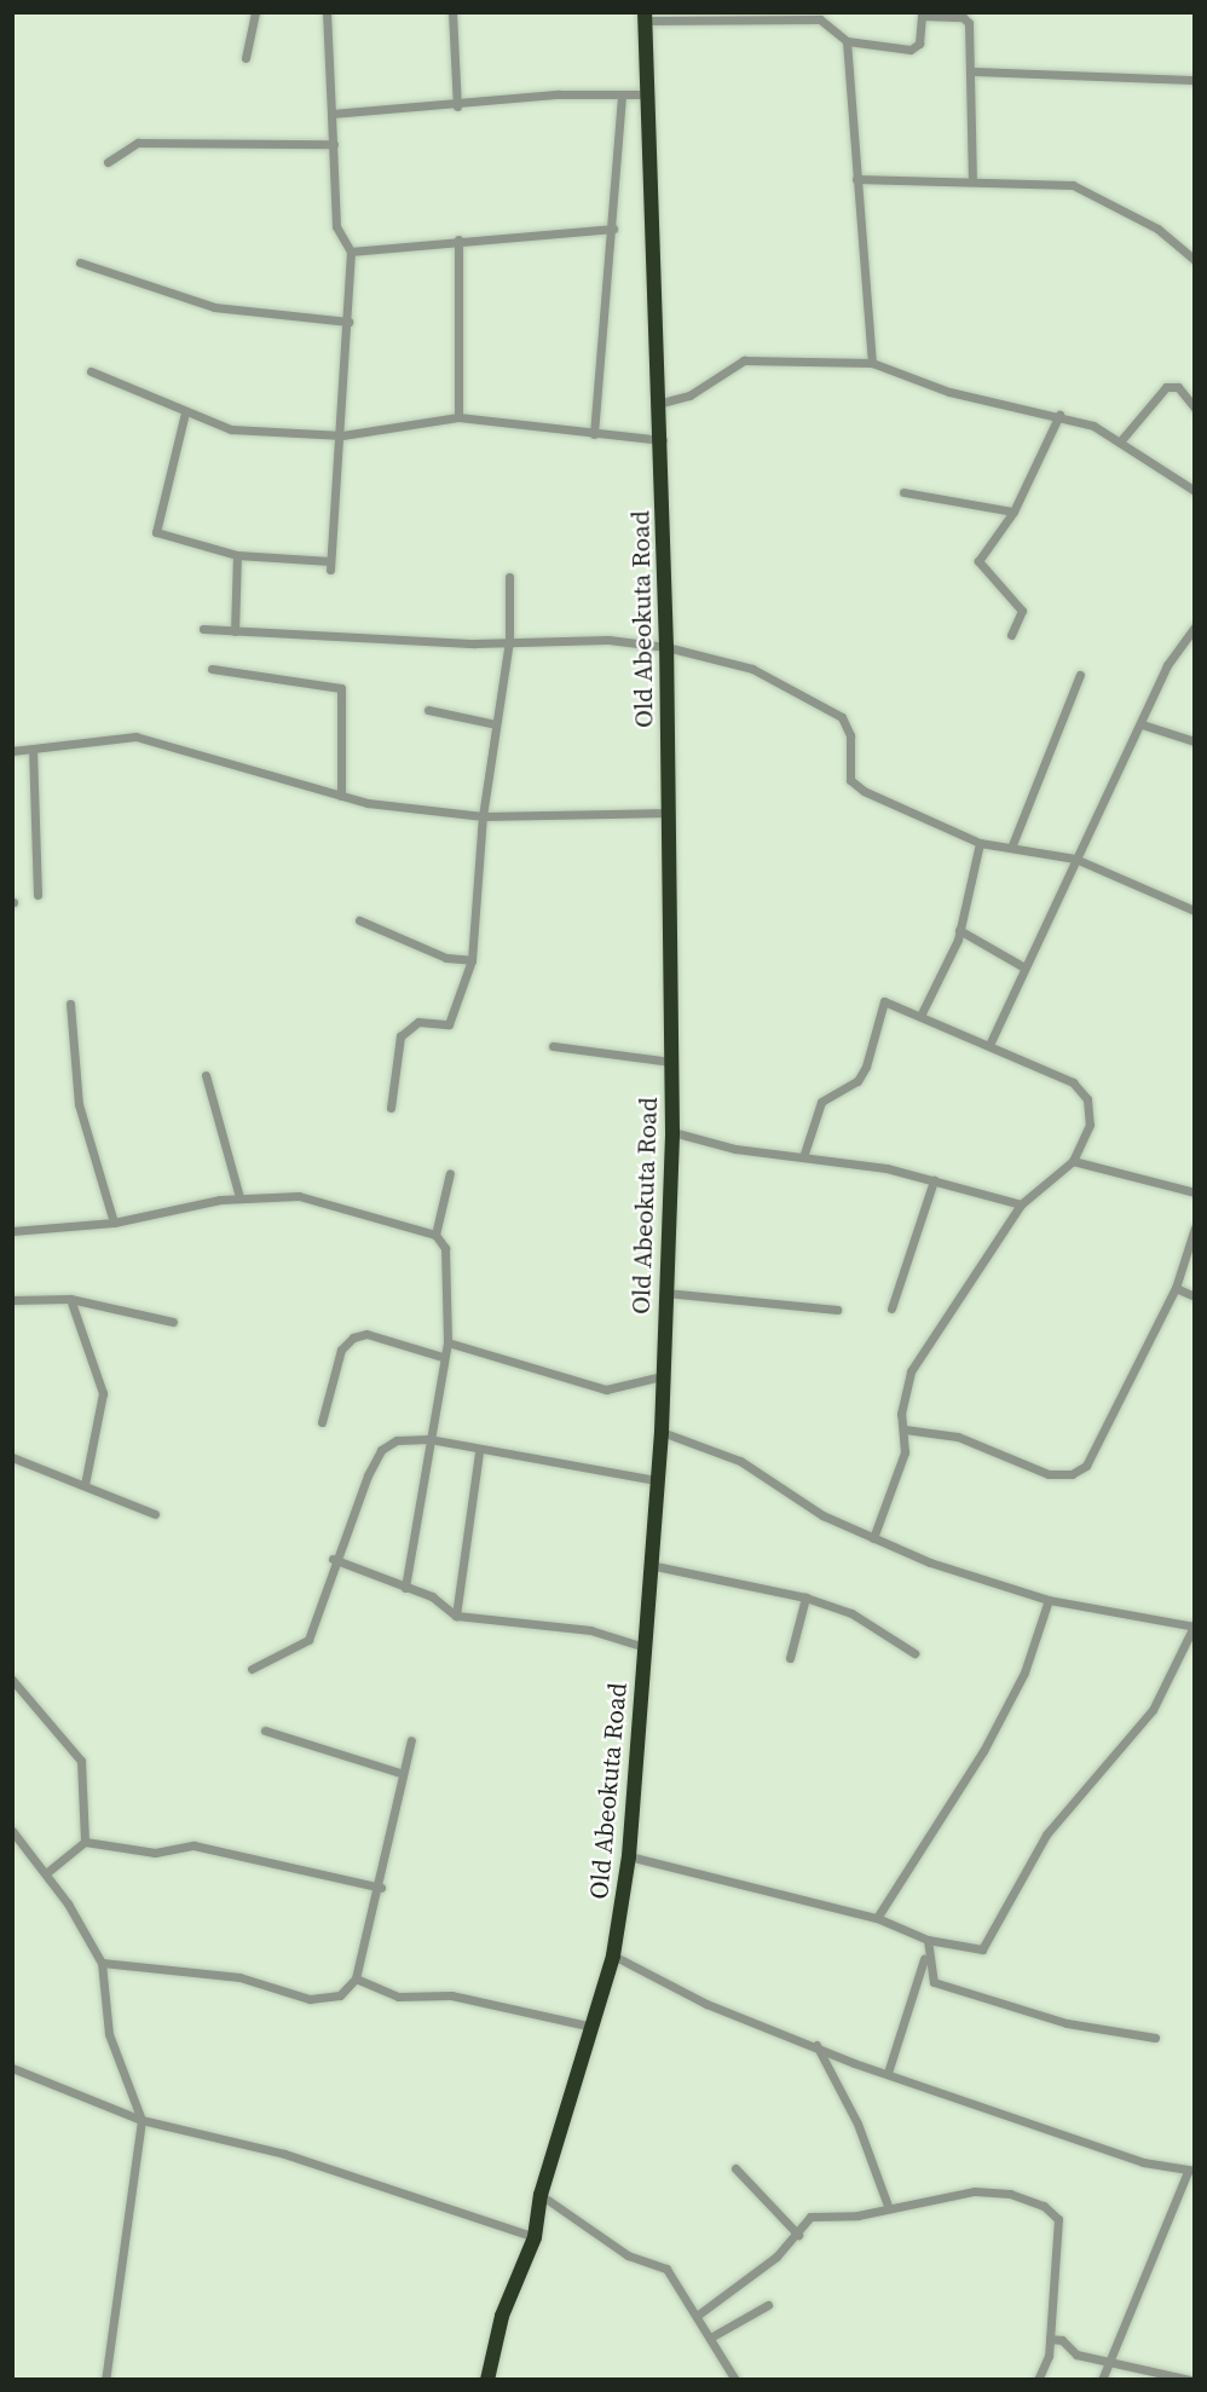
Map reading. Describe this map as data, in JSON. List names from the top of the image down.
{
  "streets": {
    "highway": ["Old Abeokuta Road"]
  }
}
